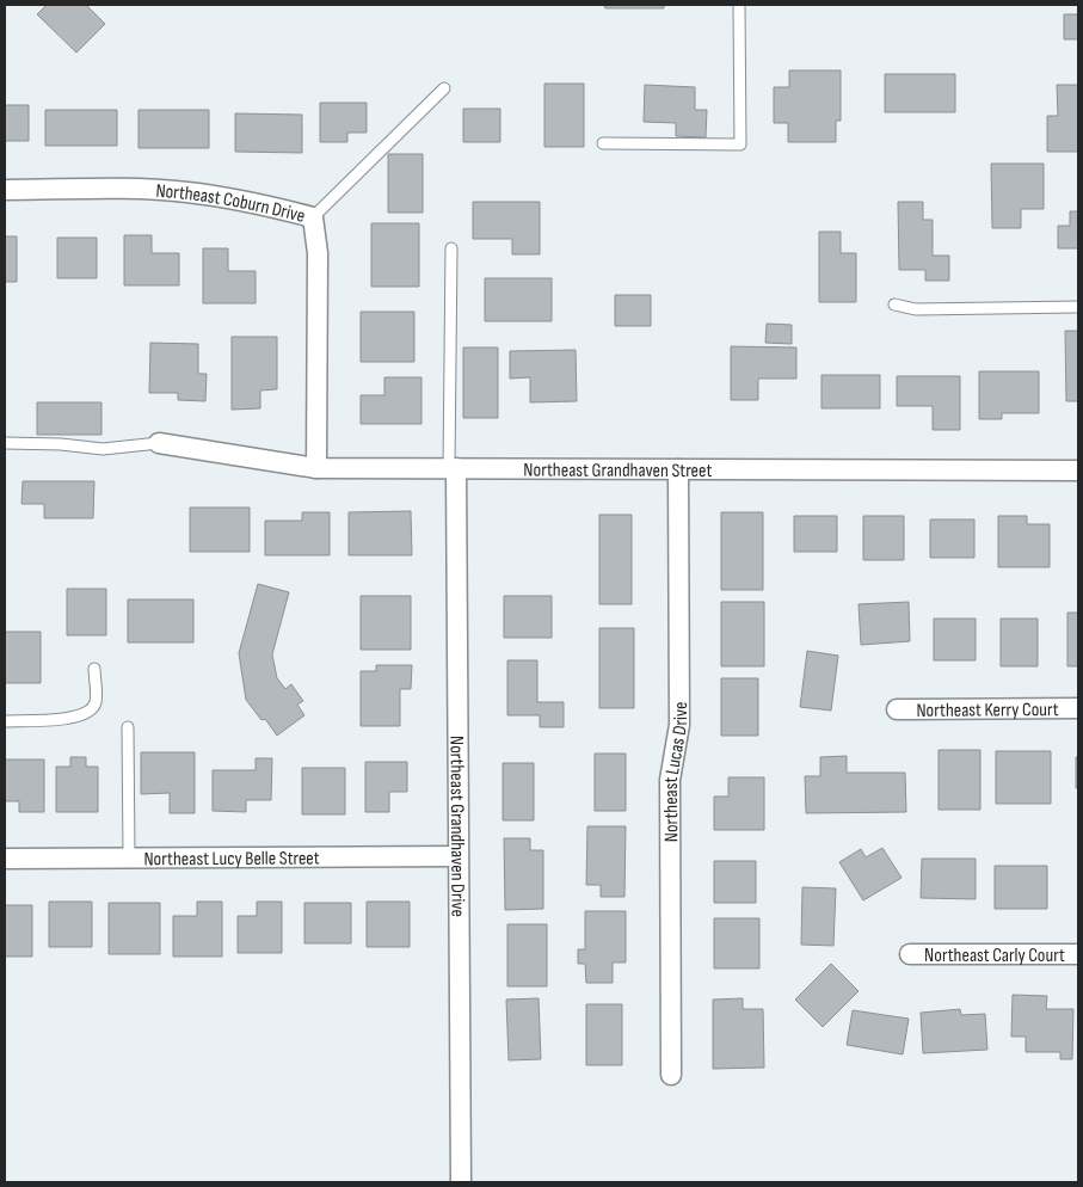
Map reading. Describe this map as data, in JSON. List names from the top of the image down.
{
  "streets": {
    "street": [
      "Northeast Coburn Drive",
      "Northeast Grandhaven Street",
      "Northeast Kerry Court",
      "Northeast Lucas Drive",
      "Northeast Grandhaven Drive",
      "Northeast Lucy Belle Street",
      "Northeast Carly Court"
    ]
  },
  "crossings": [
    ["Northeast Coburn Drive", "Northeast Grandhaven Street"],
    ["Northeast Grandhaven Street", "Northeast Lucas Drive"],
    ["Northeast Grandhaven Street", "Northeast Grandhaven Drive"],
    ["Northeast Grandhaven Drive", "Northeast Lucy Belle Street"]
  ]
}
